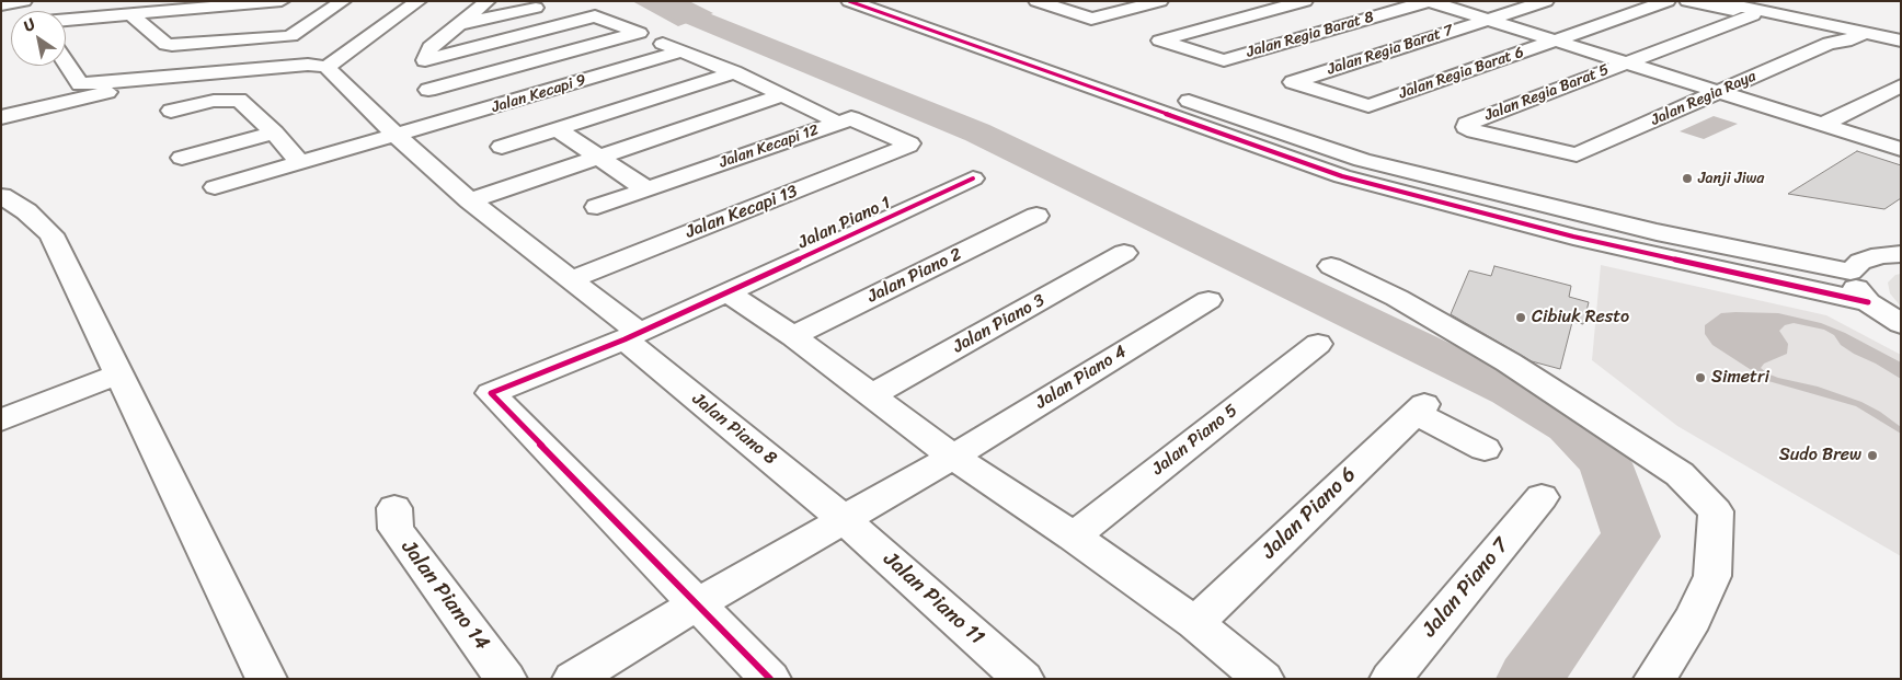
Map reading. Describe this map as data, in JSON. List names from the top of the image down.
{
  "streets": {
    "street": [
      "Jalan Regia Barat 8",
      "Jalan Regia Barat 7",
      "Jalan Regia Barat 6",
      "Jalan Regia Barat 5",
      "Jalan Kecapi 9",
      "Jalan Regia Raya",
      "Jalan Kecapi 12",
      "Jalan Kecapi 13",
      "Jalan Piano 1",
      "Jalan Piano 2",
      "Jalan Piano 3",
      "Jalan Piano 4",
      "Jalan Piano 8",
      "Jalan Piano 5",
      "Jalan Piano 6",
      "Jalan Piano 7",
      "Jalan Piano 14",
      "Jalan Piano 11"
    ]
  },
  "crossings": [
    ["Jalan Regia Barat 7", "Jalan Regia Barat 6"],
    ["Jalan Regia Barat 5", "Jalan Regia Raya"],
    ["Jalan Kecapi 9", "Jalan Kecapi 12"],
    ["Jalan Kecapi 9", "Jalan Piano 8"],
    ["Jalan Kecapi 12", "Jalan Kecapi 13"],
    ["Jalan Kecapi 13", "Jalan Piano 8"],
    ["Jalan Piano 1", "Jalan Piano 4"],
    ["Jalan Piano 1", "Jalan Piano 8"],
    ["Jalan Piano 4", "Jalan Piano 8"],
    ["Jalan Piano 4", "Jalan Piano 11"],
    ["Jalan Piano 8", "Jalan Piano 11"]
  ],
  "places": [
    "Janji Jiwa",
    "Cibiuk Resto",
    "Simetri",
    "Sudo Brew"
  ],
  "north": "top left"
}
